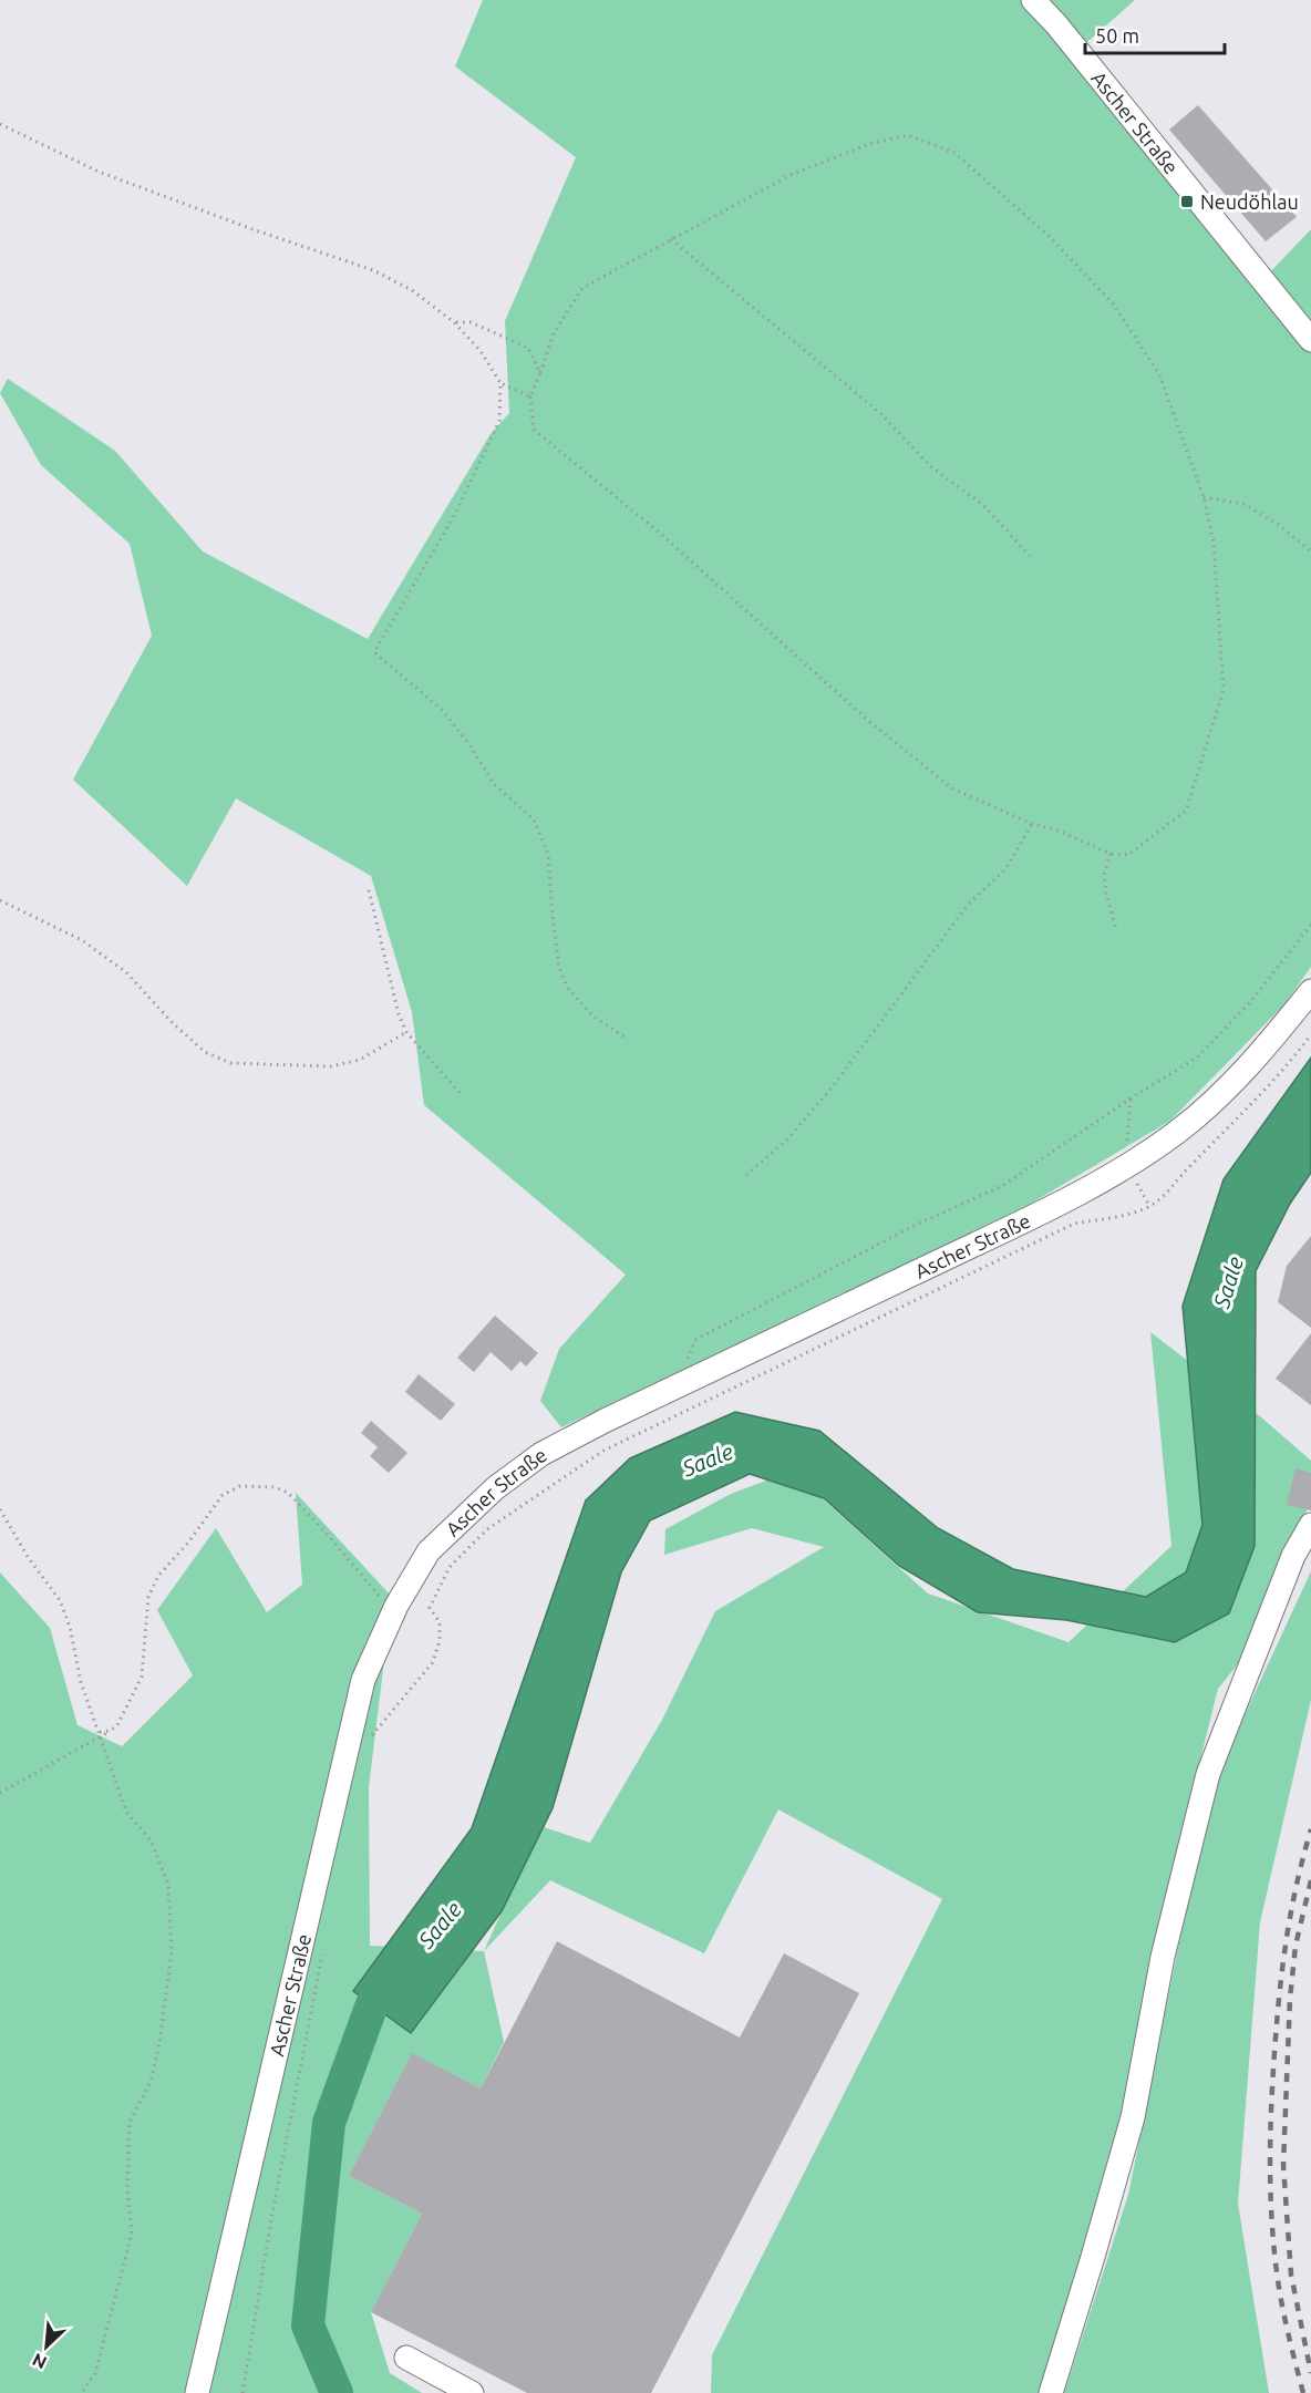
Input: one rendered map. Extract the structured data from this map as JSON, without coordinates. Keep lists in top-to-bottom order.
{
  "streets": {
    "street": ["Ascher Straße"]
  },
  "water": ["Saale"],
  "places": {
    "transit": ["Neudöhlau"]
  },
  "scale_bar": "50 m",
  "north": "bottom left"
}
